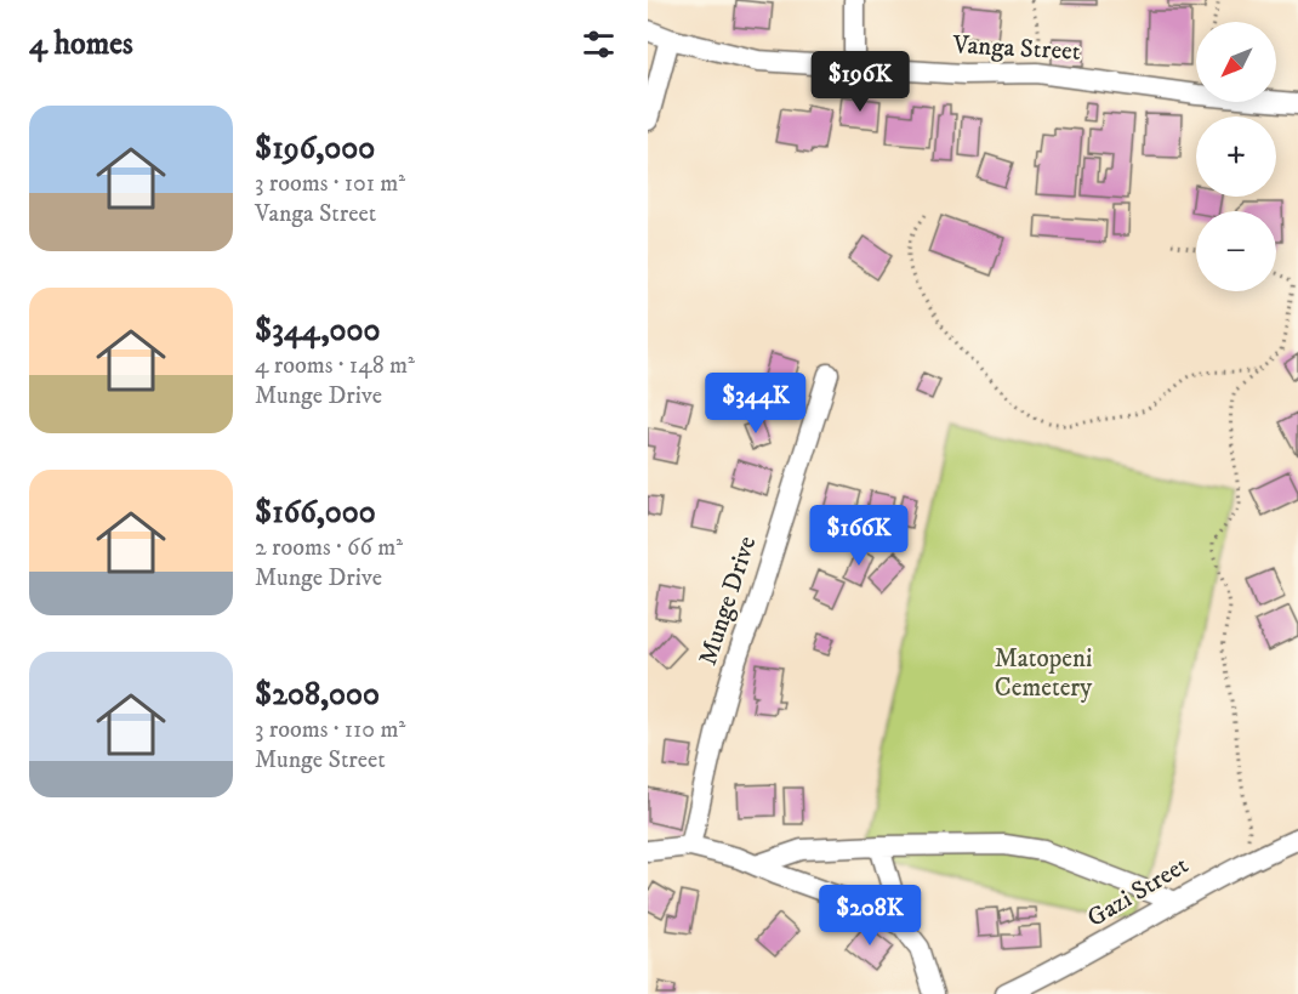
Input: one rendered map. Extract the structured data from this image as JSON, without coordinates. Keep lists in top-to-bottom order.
{
  "streets": {
    "street": ["Vanga Street", "Munge Drive", "Gazi Street"]
  },
  "parks": ["Matopeni Cemetery"],
  "north": "bottom left",
  "page": {
    "heading": "4 homes",
    "map_buttons": ["+", "−"],
    "price": [
      "$196K",
      "$344K",
      "$166K",
      "$208K"
    ],
    "list": [
      {
        "name": "$196,000",
        "note": "3 rooms · 101 m² · Vanga Street"
      },
      {
        "name": "$344,000",
        "note": "4 rooms · 148 m² · Munge Drive"
      },
      {
        "name": "$166,000",
        "note": "2 rooms · 66 m² · Munge Drive"
      },
      {
        "name": "$208,000",
        "note": "3 rooms · 110 m² · Munge Street"
      }
    ]
  }
}
